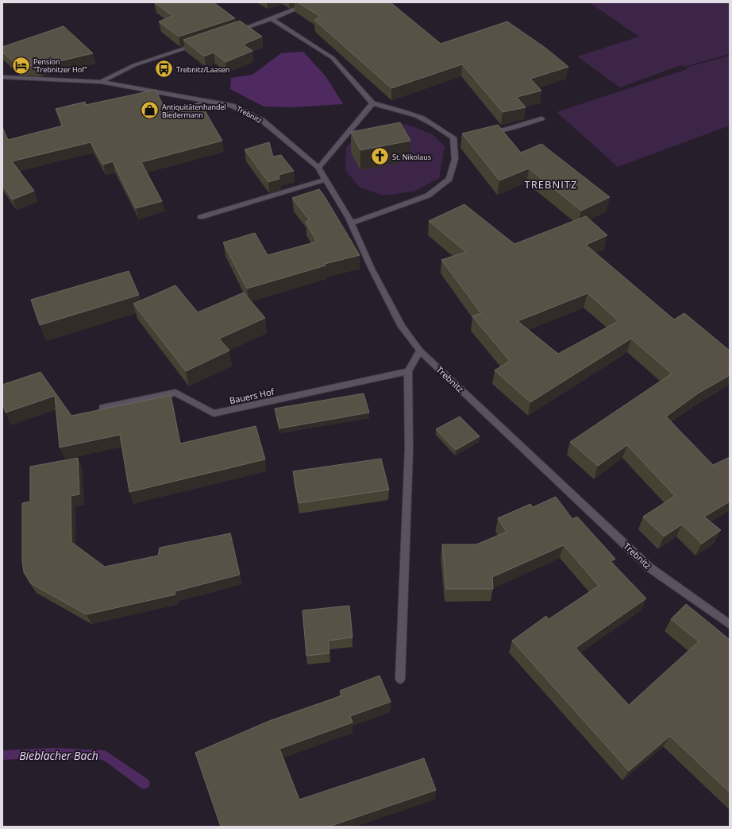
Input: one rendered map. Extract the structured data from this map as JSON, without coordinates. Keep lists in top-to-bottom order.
{
  "streets": {
    "street": ["Trebnitz", "Bauers Hof"]
  },
  "districts": ["TREBNITZ"],
  "water": ["Bieblacher Bach"],
  "places": {
    "hotel": ["Pension \"Trebnitzer Hof\""],
    "bus stop": ["Trebnitz/Laasen"],
    "shop": ["Antiquitätenhandel Biedermann"],
    "church": ["St. Nikolaus"]
  }
}
